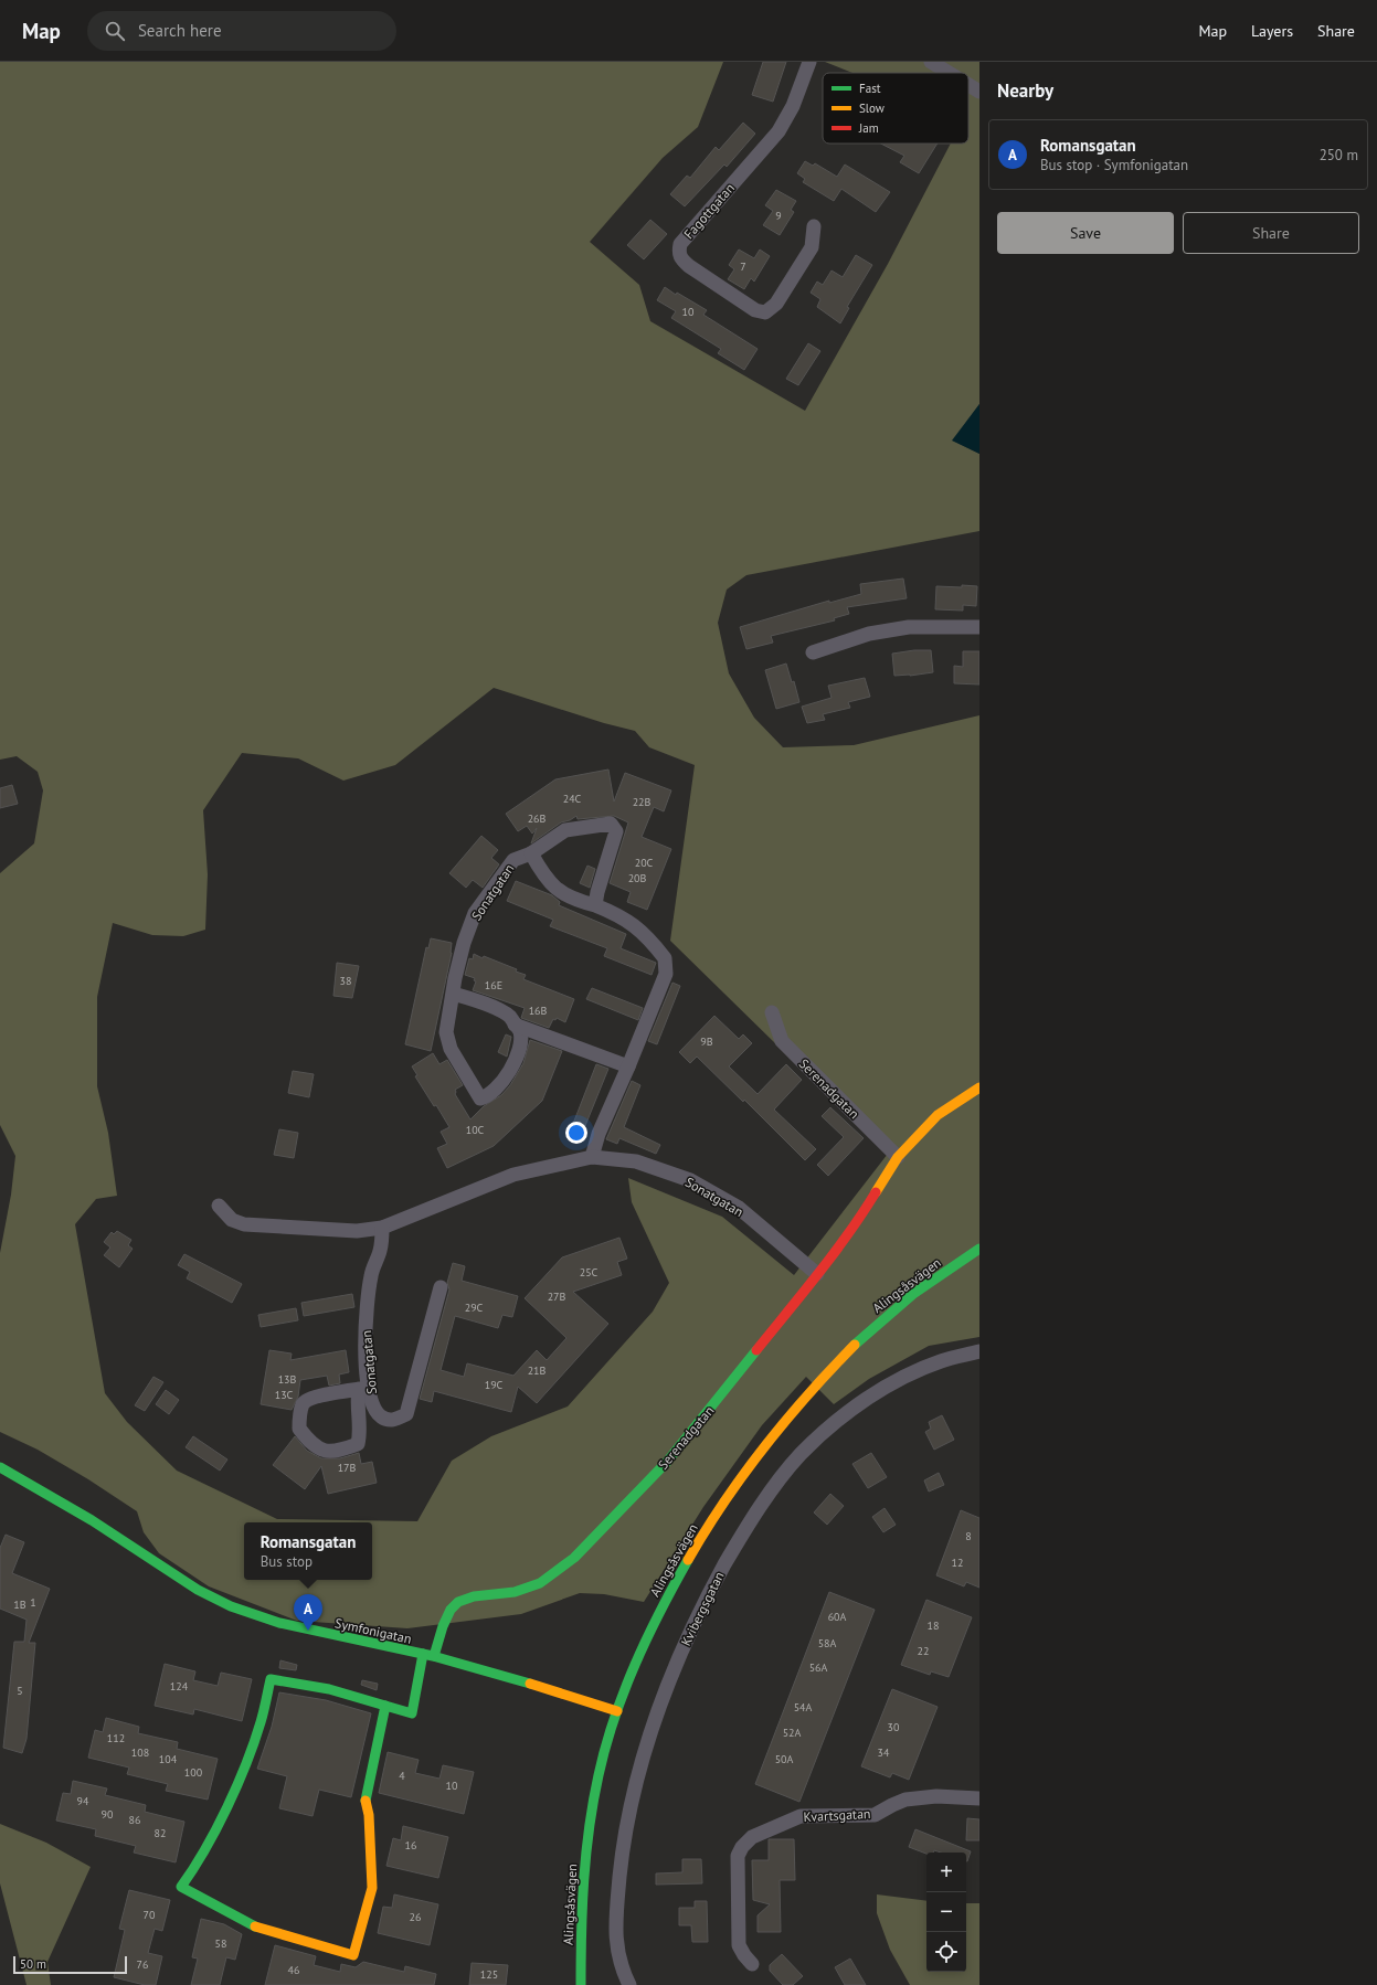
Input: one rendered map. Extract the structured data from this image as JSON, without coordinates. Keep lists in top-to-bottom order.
{
  "streets": {
    "street": [
      "Fagottgatan",
      "Sonatgatan",
      "Serenadgatan",
      "Alingsåsvägen",
      "Kvibergsgatan",
      "Symfonigatan",
      "Kvartsgatan"
    ]
  },
  "crossings": [
    ["Sonatgatan", "Serenadgatan"],
    ["Serenadgatan", "Symfonigatan"],
    ["Alingsåsvägen", "Symfonigatan"]
  ],
  "house_numbers": [
    "9",
    "7",
    "10",
    "24C",
    "22B",
    "26B",
    "20C",
    "20B",
    "38",
    "16E",
    "16B",
    "9B",
    "10C",
    "25C",
    "27B",
    "29C",
    "21B",
    "13B",
    "19C",
    "13C",
    "17B",
    "8",
    "12",
    "1",
    "1B",
    "60A",
    "18",
    "58A",
    "22",
    "56A",
    "124",
    "5",
    "54A",
    "30",
    "52A",
    "112",
    "108",
    "34",
    "104",
    "50A",
    "100",
    "4",
    "10",
    "94",
    "90",
    "86",
    "82",
    "16",
    "70",
    "26",
    "58",
    "76",
    "46",
    "125"
  ],
  "legend": ["Fast", "Slow", "Jam"],
  "scale_bar": "50 m",
  "page": {
    "header": "Map",
    "search": "Search here",
    "nav": ["Map", "Layers", "Share"],
    "heading": "Nearby",
    "list": [
      {
        "mark": "A",
        "name": "Romansgatan",
        "note": "Bus stop · Symfonigatan",
        "value": "250 m"
      }
    ],
    "buttons": ["Save", "Share"],
    "popup": ["Romansgatan", "Bus stop"],
    "pins": "A",
    "map_buttons": ["+", "−"],
    "scale": "50 m"
  }
}
